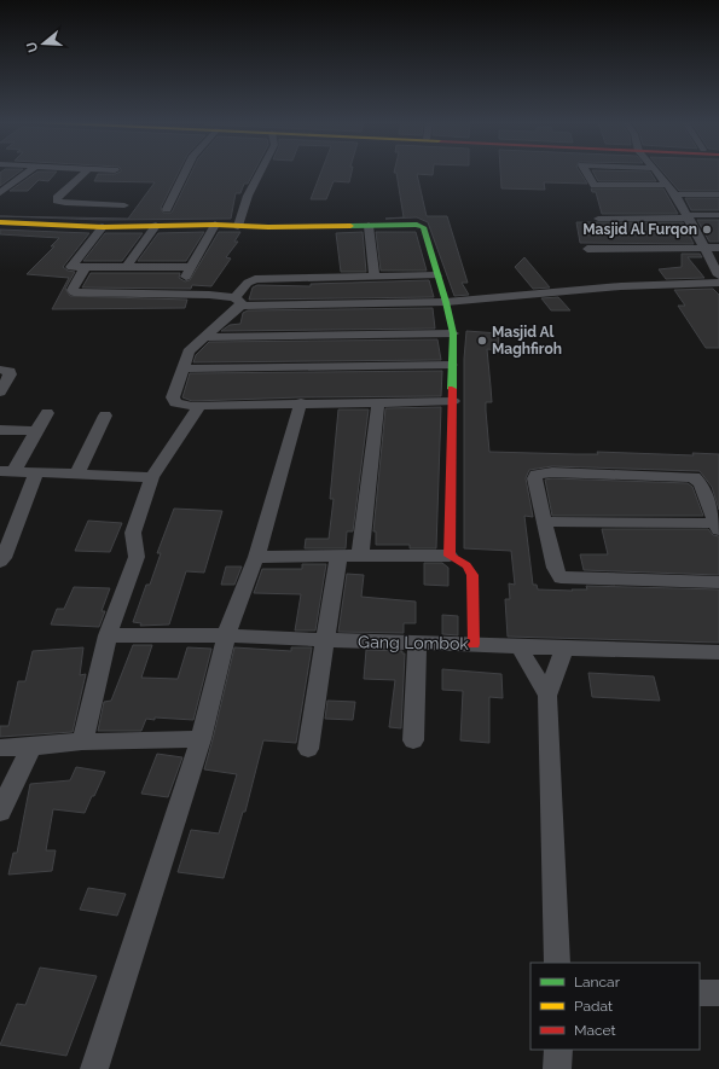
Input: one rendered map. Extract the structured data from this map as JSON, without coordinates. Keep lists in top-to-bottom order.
{
  "streets": {
    "street": ["Gang Lombok"]
  },
  "places": ["Masjid Al Furqon", "Masjid Al Maghfiroh"],
  "legend": ["Lancar", "Padat", "Macet"],
  "north": "left"
}
